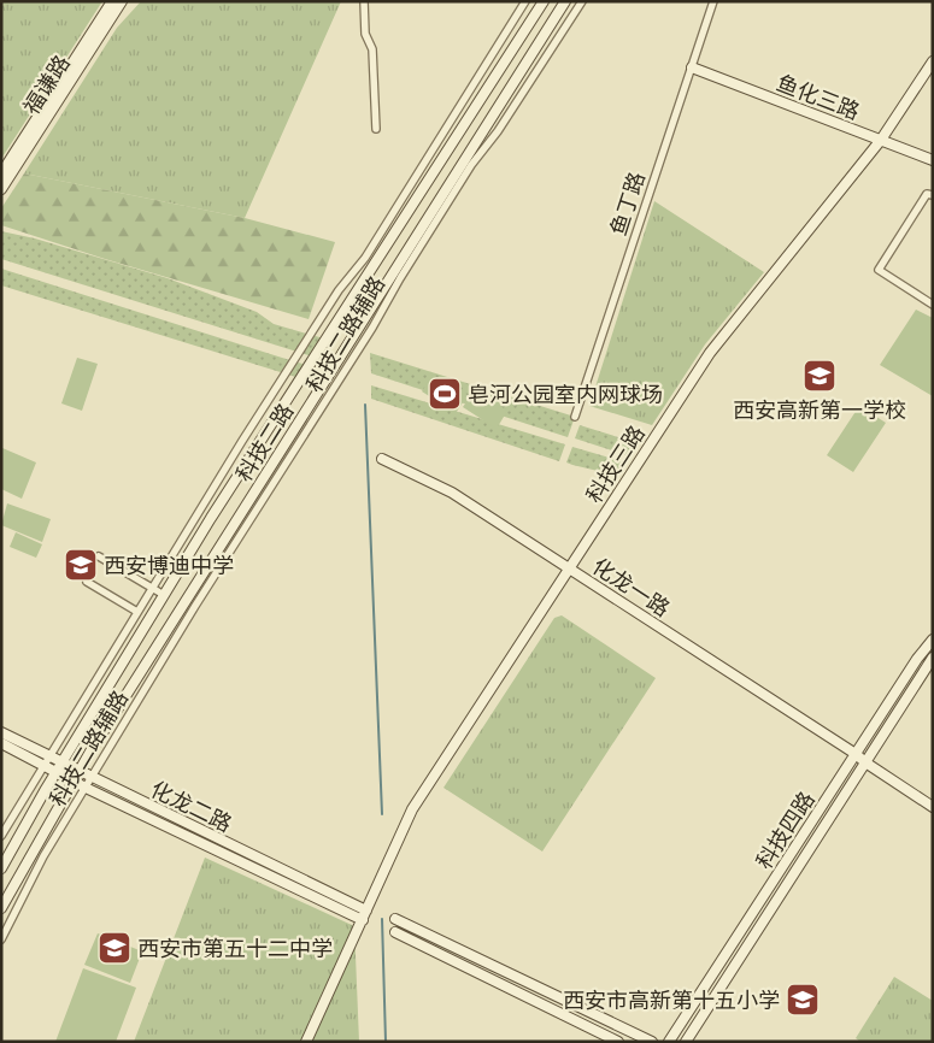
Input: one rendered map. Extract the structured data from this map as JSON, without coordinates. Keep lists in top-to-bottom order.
{
  "streets": {
    "street": [
      "福谦路",
      "鱼化三路",
      "鱼丁路",
      "科技二路辅路",
      "科技二路",
      "科技三路",
      "化龙一路",
      "化龙二路",
      "科技四路"
    ]
  },
  "crossings": [
    ["鱼化三路", "鱼丁路"],
    ["鱼化三路", "科技三路"],
    ["科技二路辅路", "化龙二路"],
    ["科技二路", "化龙二路"],
    ["科技三路", "化龙一路"],
    ["科技三路", "化龙二路"],
    ["化龙一路", "科技四路"]
  ],
  "places": {
    "school or university": [
      "西安高新第一学校",
      "西安博迪中学",
      "西安市第五十二中学",
      "西安市高新第十五小学"
    ],
    "sports": ["皂河公园室内网球场"]
  }
}
